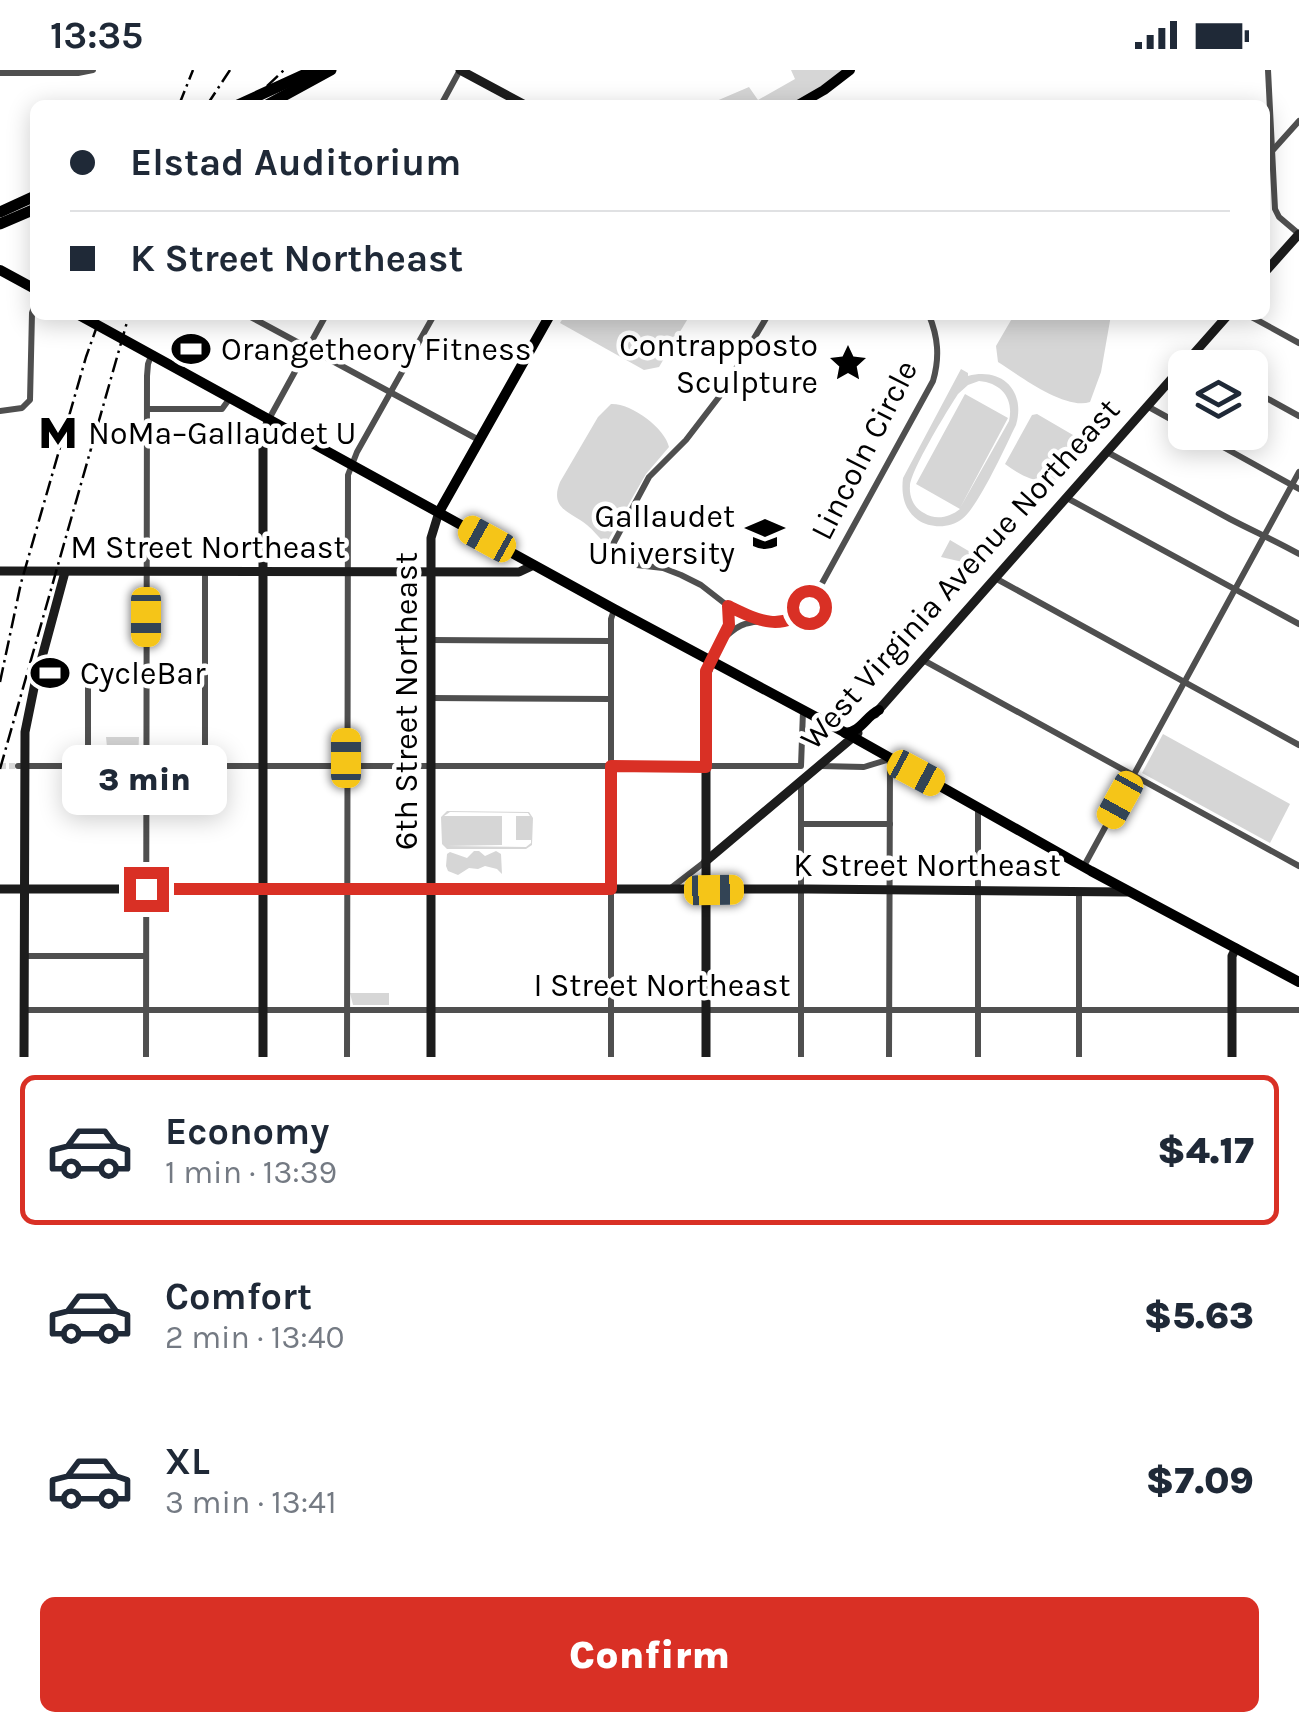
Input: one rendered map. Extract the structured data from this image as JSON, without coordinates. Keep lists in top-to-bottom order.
{
  "streets": {
    "main road": ["6th Street Northeast"],
    "street": [
      "Lincoln Circle",
      "M Street Northeast",
      "West Virginia Avenue Northeast",
      "K Street Northeast",
      "I Street Northeast"
    ]
  },
  "crossings": [
    ["M Street Northeast", "6th Street Northeast"],
    ["West Virginia Avenue Northeast", "K Street Northeast"],
    ["6th Street Northeast", "K Street Northeast"],
    ["6th Street Northeast", "I Street Northeast"]
  ],
  "places": {
    "sports": ["Orangetheory Fitness", "CycleBar"],
    "place": ["Contrapposto Sculpture"],
    "metro station": ["NoMa–Gallaudet U"],
    "school or university": ["Gallaudet University"]
  },
  "page": {
    "status": "13:35",
    "banner": ["Elstad Auditorium", "K Street Northeast"],
    "bubble": "3 min",
    "list": [
      {
        "name": "Economy",
        "note": "1 min · 13:39",
        "value": "$4.17"
      },
      {
        "name": "Comfort",
        "note": "2 min · 13:40",
        "value": "$5.63"
      },
      {
        "name": "XL",
        "note": "3 min · 13:41",
        "value": "$7.09"
      }
    ],
    "buttons": "Confirm"
  }
}
